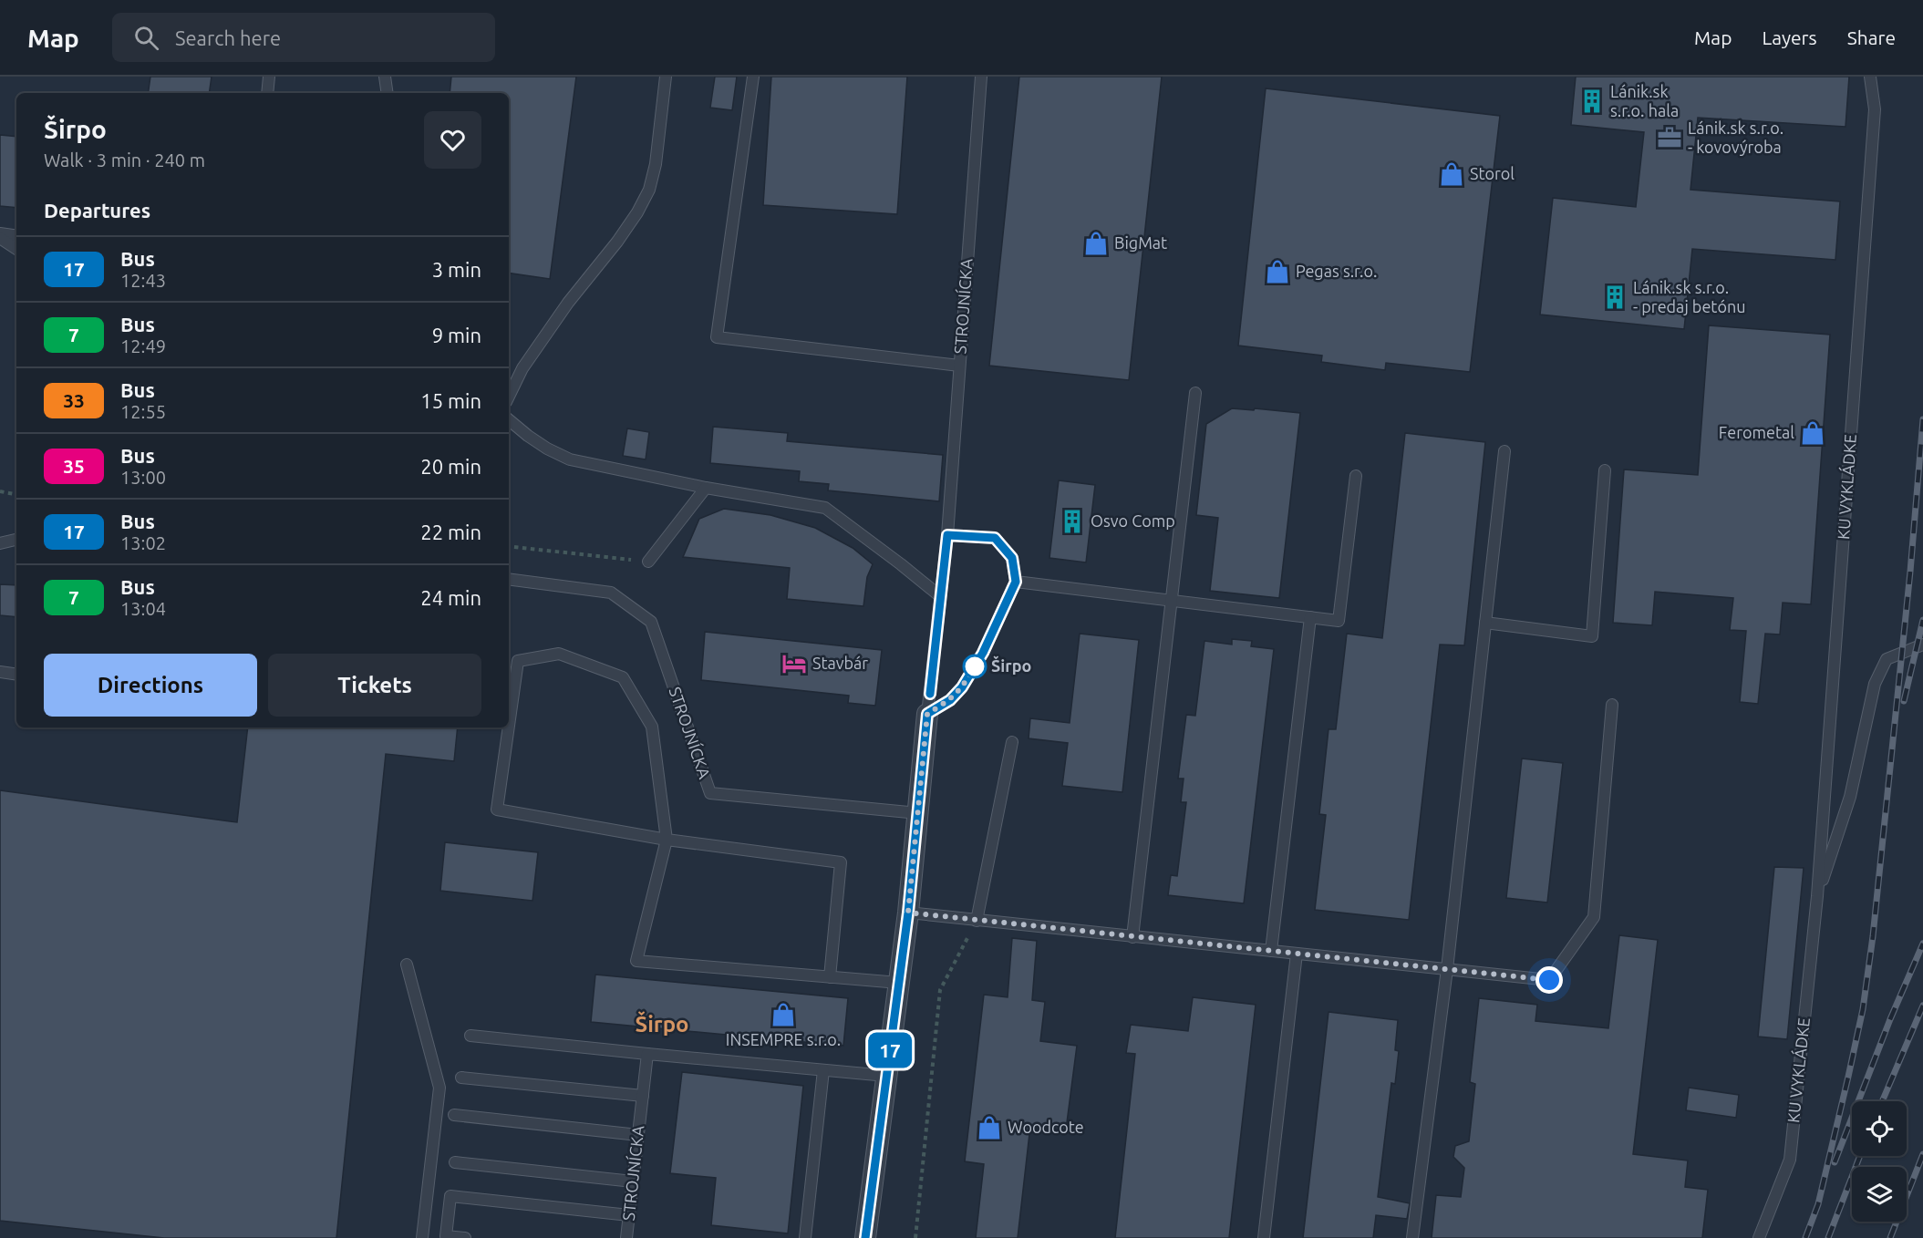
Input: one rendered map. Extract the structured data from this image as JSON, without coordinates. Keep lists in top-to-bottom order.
{
  "streets": {
    "street": ["STROJNÍCKA"],
    "lane": ["KU VYKLÁDKE"]
  },
  "districts": ["Širpo"],
  "places": {
    "building": ["Lánik.sk s.r.o. hala", "Lánik.sk s.r.o. - predaj betónu", "Osvo Comp"],
    "office": ["Lánik.sk s.r.o. - kovovýroba"],
    "shop": [
      "Storol",
      "BigMat",
      "Pegas s.r.o.",
      "Ferometal",
      "INSEMPRE s.r.o.",
      "Woodcote"
    ],
    "hotel": ["Stavbár"],
    "other": ["Širpo"]
  },
  "lines": ["bus line 17"],
  "page": {
    "header": "Map",
    "search": "Search here",
    "nav": ["Map", "Layers", "Share"],
    "on_map": "17",
    "heading": [
      ["Širpo", "Walk · 3 min · 240 m"],
      "Departures"
    ],
    "list": [
      {
        "mark": "17",
        "name": "Bus",
        "note": "12:43",
        "value": "3 min"
      },
      {
        "mark": "7",
        "name": "Bus",
        "note": "12:49",
        "value": "9 min"
      },
      {
        "mark": "33",
        "name": "Bus",
        "note": "12:55",
        "value": "15 min"
      },
      {
        "mark": "35",
        "name": "Bus",
        "note": "13:00",
        "value": "20 min"
      },
      {
        "mark": "17",
        "name": "Bus",
        "note": "13:02",
        "value": "22 min"
      },
      {
        "mark": "7",
        "name": "Bus",
        "note": "13:04",
        "value": "24 min"
      }
    ],
    "buttons": ["Directions", "Tickets"]
  }
}
